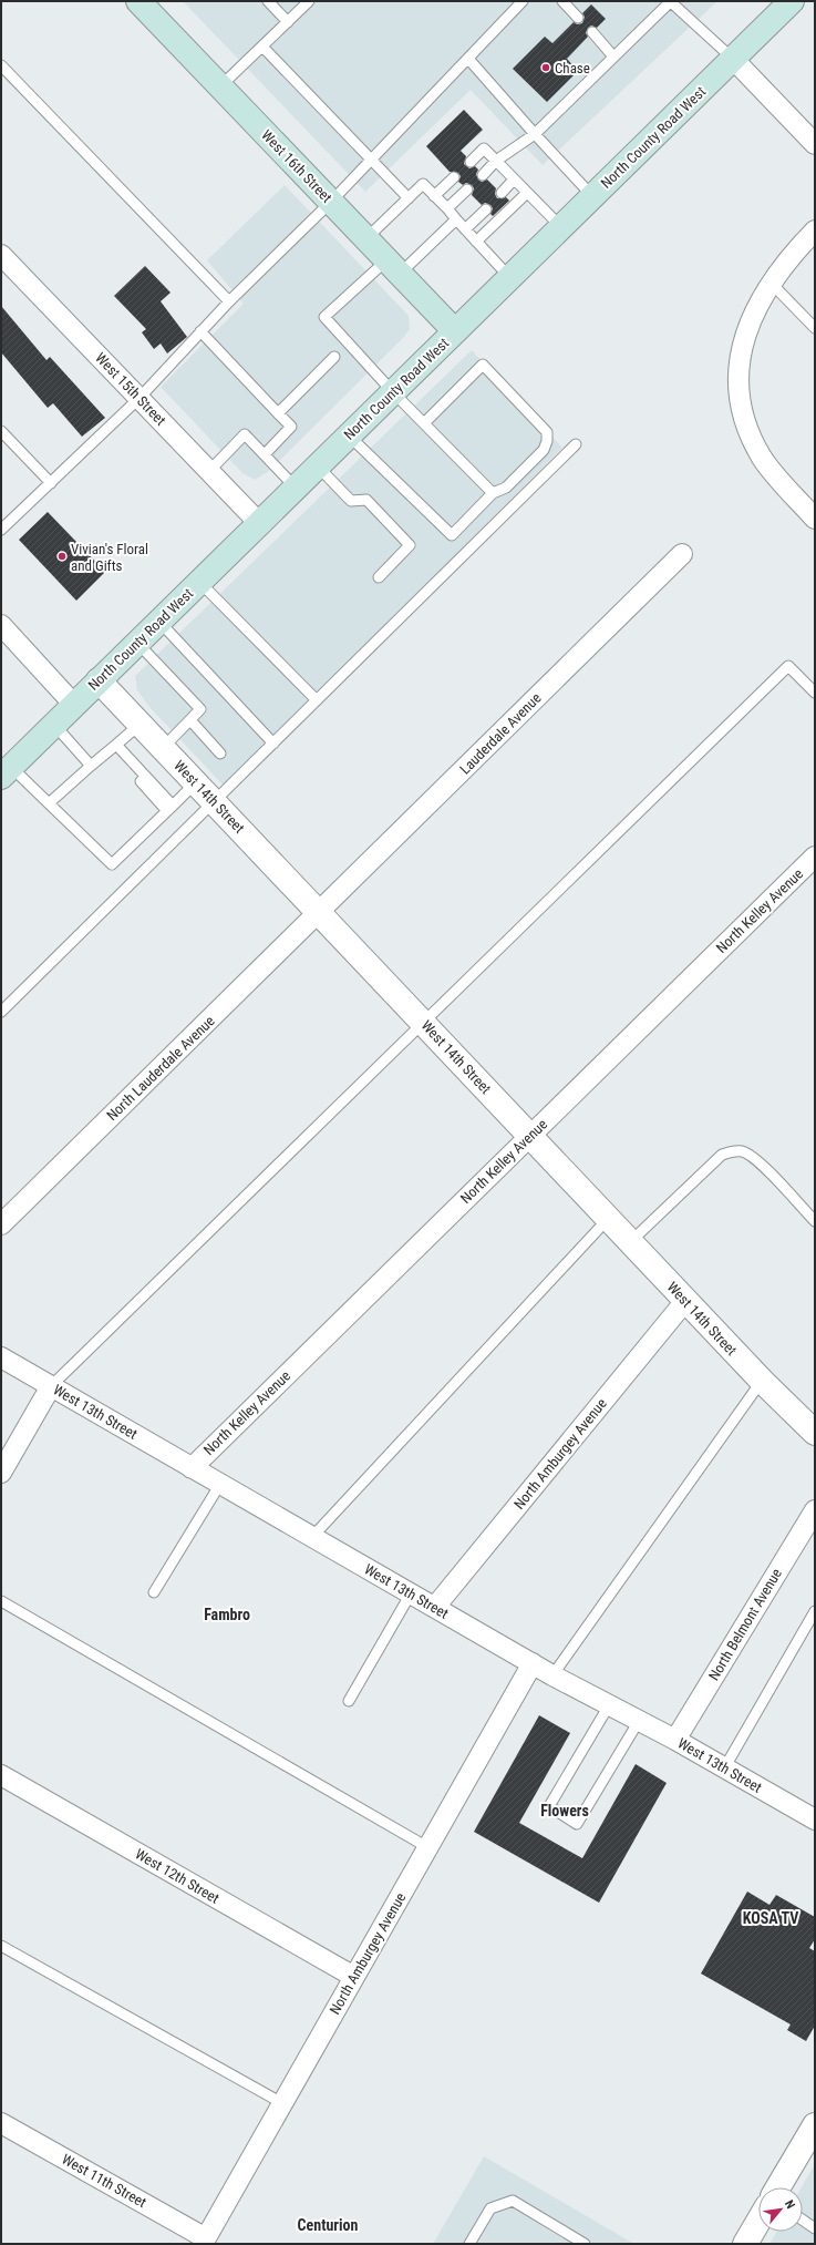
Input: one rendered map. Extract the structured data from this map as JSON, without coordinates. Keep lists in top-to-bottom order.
{
  "streets": {
    "main road": ["North County Road West", "West 16th Street"],
    "street": [
      "West 15th Street",
      "Lauderdale Avenue",
      "West 14th Street",
      "North Kelley Avenue",
      "North Lauderdale Avenue",
      "West 13th Street",
      "North Amburgey Avenue",
      "North Belmont Avenue",
      "West 12th Street",
      "West 11th Street"
    ]
  },
  "crossings": [
    ["North County Road West", "West 16th Street"],
    ["North County Road West", "West 15th Street"],
    ["North County Road West", "West 14th Street"],
    ["Lauderdale Avenue", "West 14th Street"],
    ["Lauderdale Avenue", "North Lauderdale Avenue"],
    ["West 14th Street", "North Kelley Avenue"],
    ["West 14th Street", "North Lauderdale Avenue"],
    ["West 14th Street", "North Amburgey Avenue"],
    ["North Kelley Avenue", "West 13th Street"],
    ["West 13th Street", "North Amburgey Avenue"],
    ["West 13th Street", "North Belmont Avenue"],
    ["North Amburgey Avenue", "West 12th Street"],
    ["North Amburgey Avenue", "West 11th Street"]
  ],
  "districts": [
    "Fambro",
    "Flowers",
    "KOSA TV",
    "Centurion"
  ],
  "places": ["Chase", "Vivian's Floral and Gifts"],
  "north": "top right"
}
